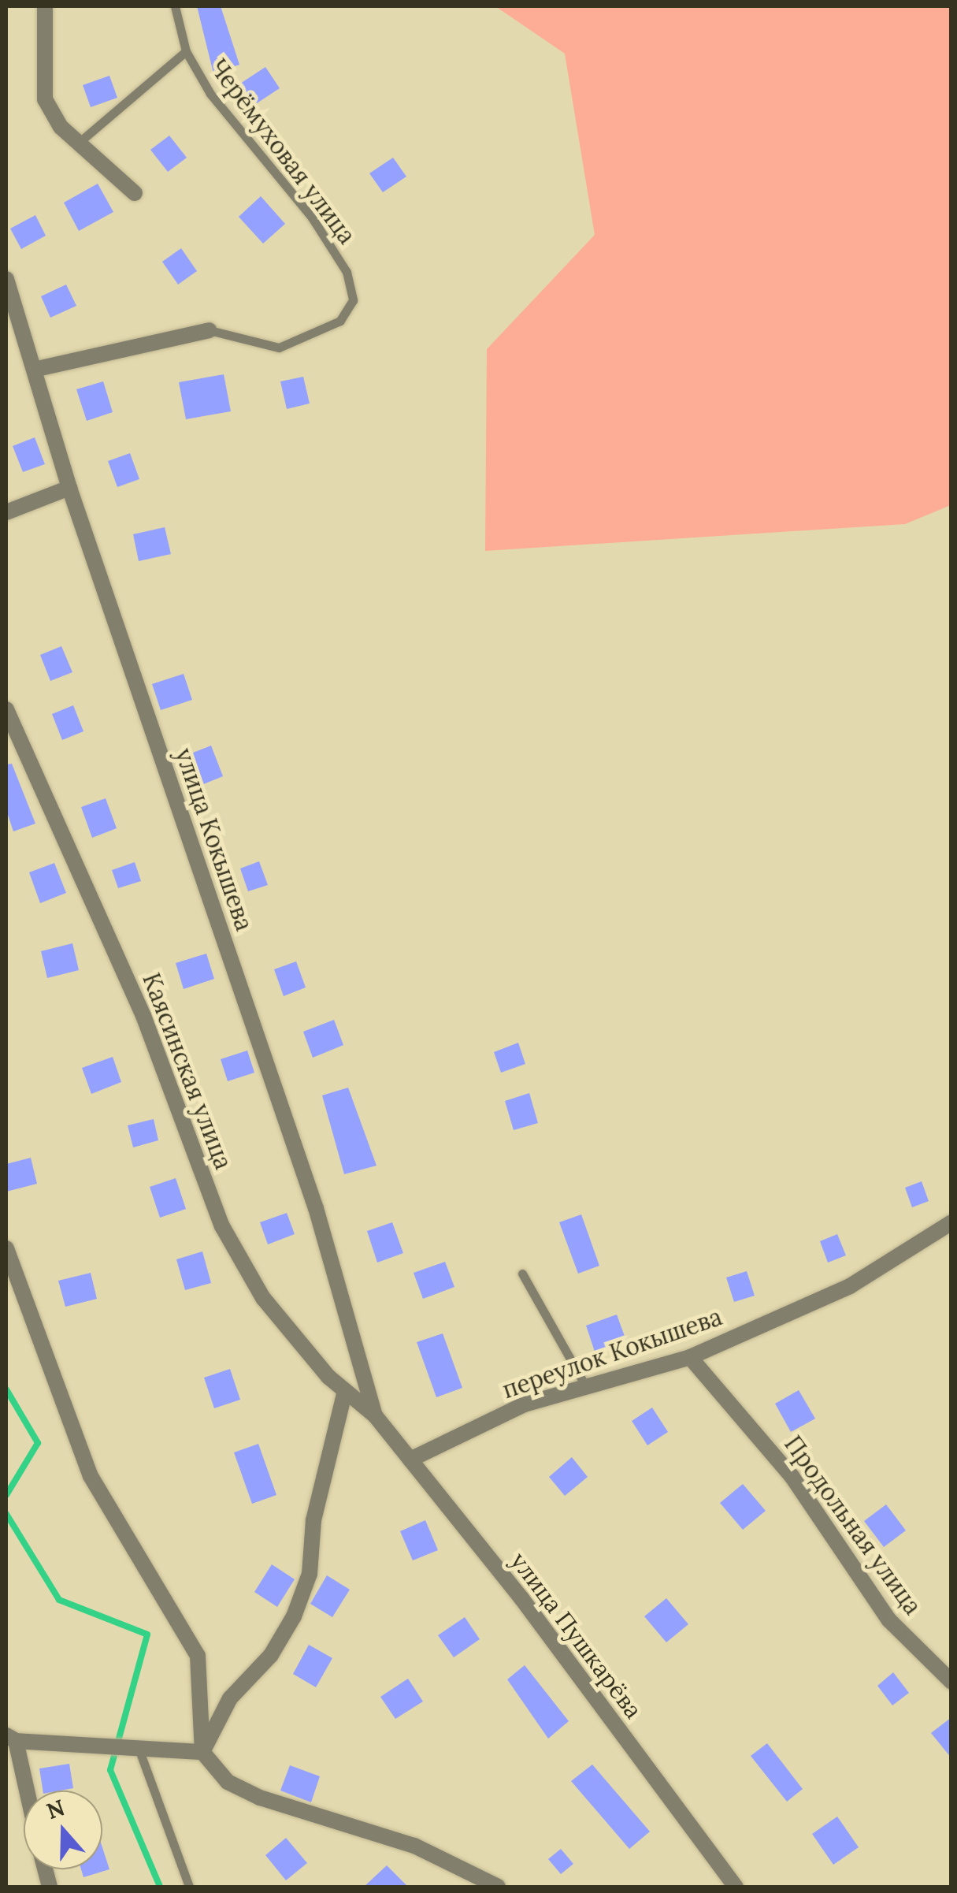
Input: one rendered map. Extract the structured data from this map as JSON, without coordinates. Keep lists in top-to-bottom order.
{
  "streets": {
    "street": [
      "улица Кокышева",
      "Каясинская улица",
      "переулок Кокышева",
      "Продольная улица",
      "улица Пушкарёва"
    ],
    "lane": ["Черёмуховая улица"]
  },
  "crossings": [
    ["улица Кокышева", "Каясинская улица"],
    ["улица Кокышева", "улица Пушкарёва"],
    ["Каясинская улица", "улица Пушкарёва"],
    ["переулок Кокышева", "Продольная улица"],
    ["переулок Кокышева", "улица Пушкарёва"]
  ],
  "north": "top"
}
